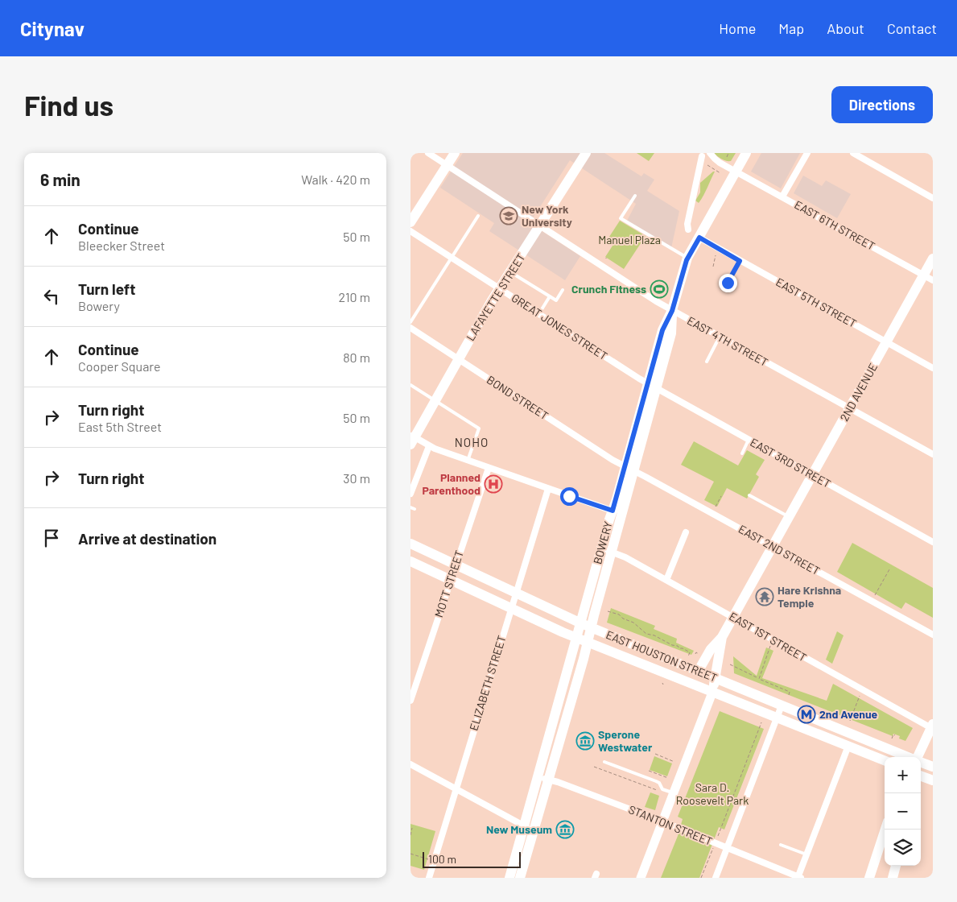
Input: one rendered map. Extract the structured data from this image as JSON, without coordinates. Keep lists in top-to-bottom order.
{
  "streets": {
    "main road": [
      "LAFAYETTE STREET",
      "2ND AVENUE",
      "BOWERY",
      "EAST HOUSTON STREET"
    ],
    "street": [
      "EAST 6TH STREET",
      "EAST 5TH STREET",
      "GREAT JONES STREET",
      "EAST 4TH STREET",
      "BOND STREET",
      "EAST 3RD STREET",
      "EAST 2ND STREET",
      "MOTT STREET",
      "EAST 1ST STREET",
      "ELIZABETH STREET",
      "STANTON STREET"
    ]
  },
  "crossings": [
    ["EAST 6TH STREET", "2ND AVENUE"],
    ["EAST 6TH STREET", "BOWERY"],
    ["LAFAYETTE STREET", "GREAT JONES STREET"],
    ["LAFAYETTE STREET", "EAST 4TH STREET"],
    ["LAFAYETTE STREET", "BOND STREET"],
    ["EAST 5TH STREET", "2ND AVENUE"],
    ["EAST 5TH STREET", "BOWERY"],
    ["GREAT JONES STREET", "EAST 3RD STREET"],
    ["GREAT JONES STREET", "BOWERY"],
    ["EAST 4TH STREET", "2ND AVENUE"],
    ["EAST 4TH STREET", "BOWERY"],
    ["2ND AVENUE", "EAST 3RD STREET"],
    ["2ND AVENUE", "EAST 2ND STREET"],
    ["2ND AVENUE", "EAST 1ST STREET"],
    ["2ND AVENUE", "EAST HOUSTON STREET"],
    ["BOND STREET", "BOWERY"],
    ["BOND STREET", "EAST 2ND STREET"],
    ["EAST 3RD STREET", "BOWERY"],
    ["BOWERY", "EAST 2ND STREET"],
    ["BOWERY", "EAST 1ST STREET"],
    ["BOWERY", "EAST HOUSTON STREET"],
    ["BOWERY", "STANTON STREET"],
    ["MOTT STREET", "EAST HOUSTON STREET"],
    ["EAST HOUSTON STREET", "ELIZABETH STREET"]
  ],
  "districts": ["NOHO"],
  "parks": ["Manuel Plaza", "Sara D. Roosevelt Park"],
  "places": {
    "school or university": ["New York University"],
    "sports": ["Crunch Fitness"],
    "hospital": ["Planned Parenthood"],
    "temple": ["Hare Krishna Temple"],
    "metro station": ["2nd Avenue"],
    "museum": ["Sperone Westwater", "New Museum"]
  },
  "scale_bar": "100 m",
  "page": {
    "header": "Citynav",
    "nav": [
      "Home",
      "Map",
      "About",
      "Contact"
    ],
    "buttons": "Directions",
    "title": "Find us",
    "heading": ["6 min", "Walk · 420 m"],
    "list": [
      ["Continue", "Bleecker Street", "50 m"],
      ["Turn left", "Bowery", "210 m"],
      ["Continue", "Cooper Square", "80 m"],
      ["Turn right", "East 5th Street", "50 m"],
      ["Turn right", "30 m"],
      "Arrive at destination"
    ],
    "map_buttons": ["+", "−"],
    "scale": "100 m"
  }
}
